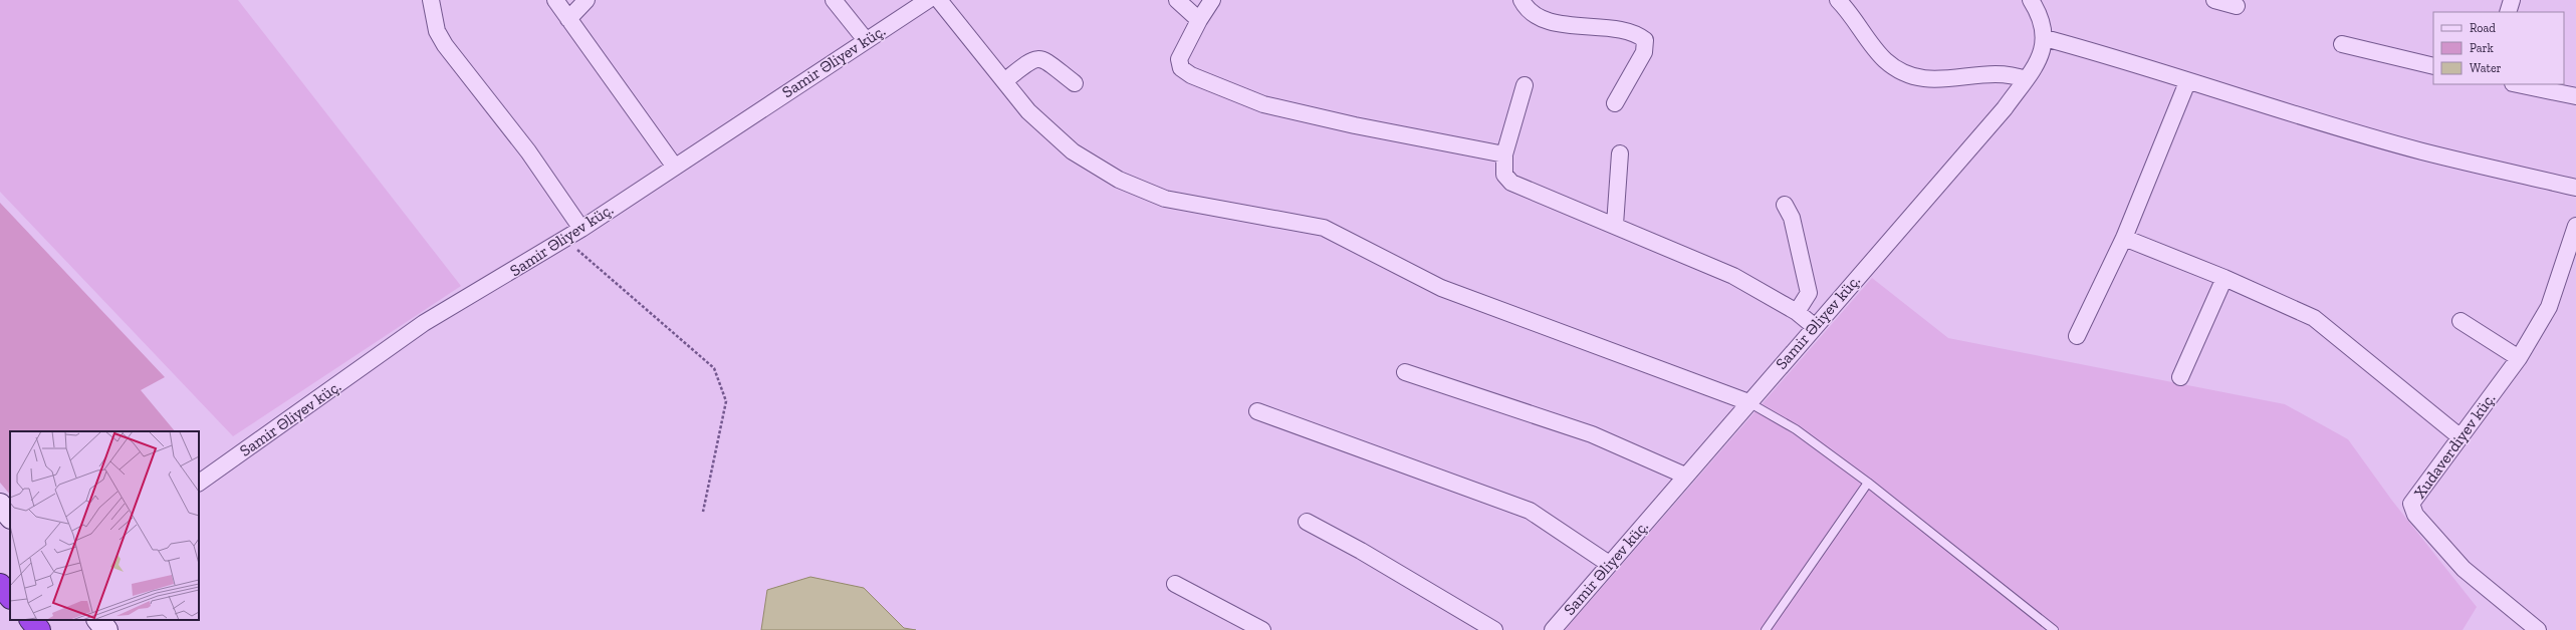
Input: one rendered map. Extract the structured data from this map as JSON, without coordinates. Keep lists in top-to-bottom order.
{
  "streets": {
    "street": ["Samir Əliyev küç.", "Xudaverdiyev küç."]
  },
  "legend": ["Road", "Park", "Water"]
}
